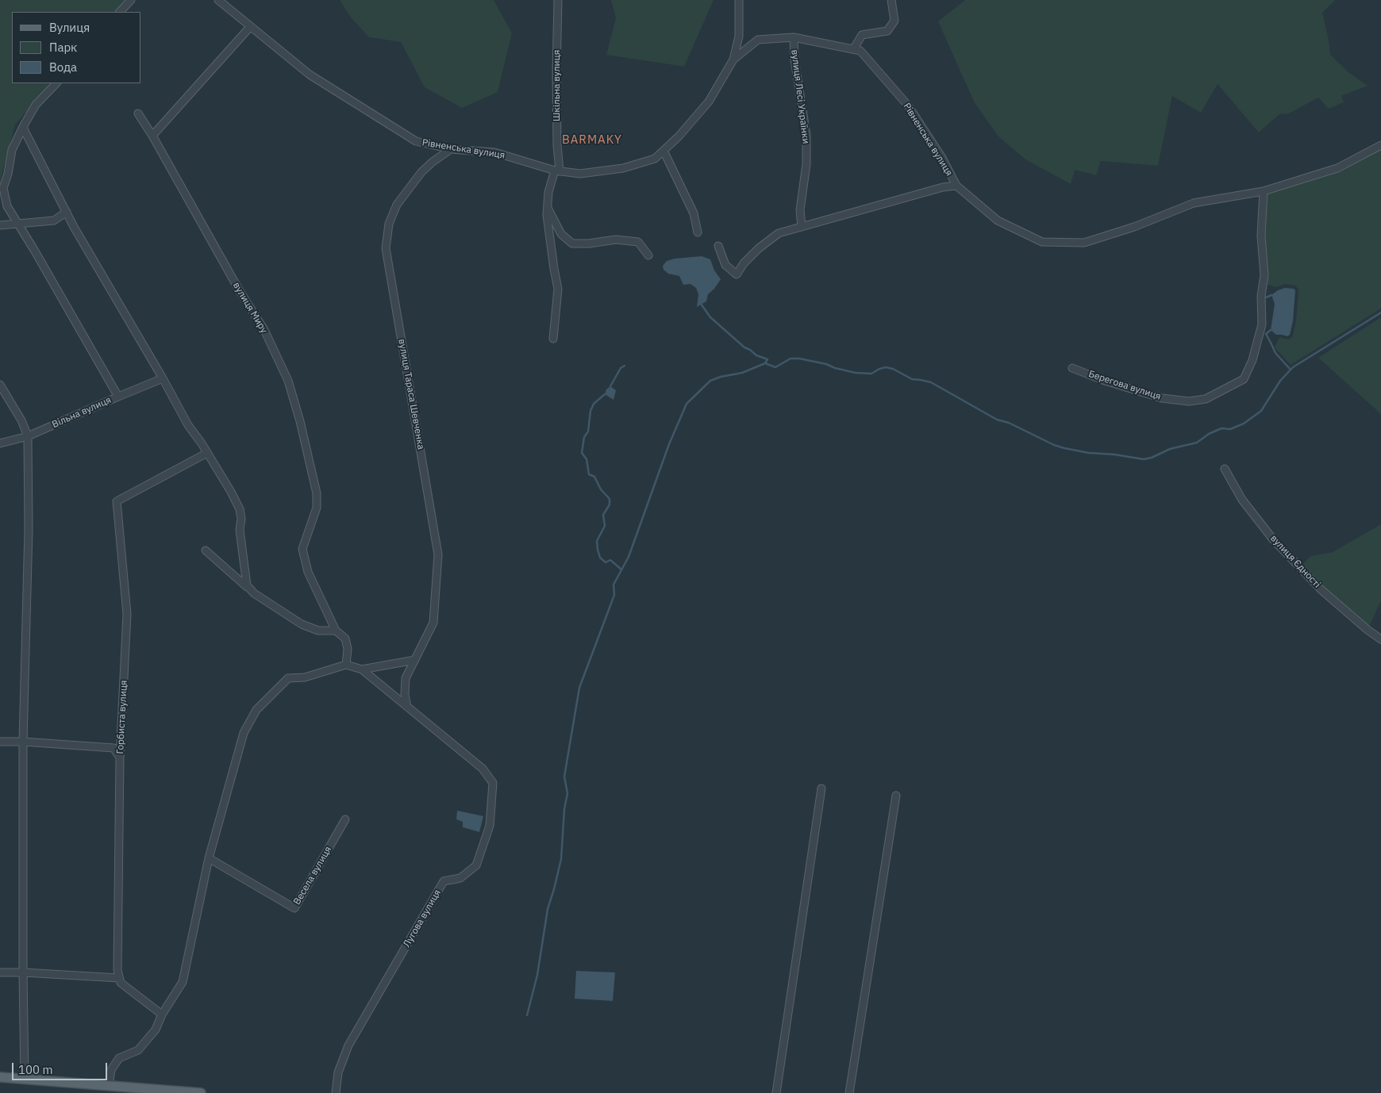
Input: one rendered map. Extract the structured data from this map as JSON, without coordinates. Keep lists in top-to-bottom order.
{
  "streets": {
    "street": [
      "Шкільна вулиця",
      "вулиця Лесі Українки",
      "Рівненська вулиця",
      "вулиця Миру",
      "Берегова вулиця",
      "вулиця Тараса Шевченка",
      "Вільна вулиця",
      "вулиця Єдності",
      "Горбиста вулиця",
      "Весела вулиця",
      "Лугова вулиця"
    ]
  },
  "crossings": [
    ["Шкільна вулиця", "Рівненська вулиця"],
    ["вулиця Лесі Українки", "Рівненська вулиця"],
    ["Рівненська вулиця", "Берегова вулиця"],
    ["Рівненська вулиця", "вулиця Тараса Шевченка"],
    ["вулиця Тараса Шевченка", "Лугова вулиця"]
  ],
  "districts": ["BARMAKY"],
  "legend": ["Вулиця", "Парк", "Вода"],
  "scale_bar": "100 m"
}
